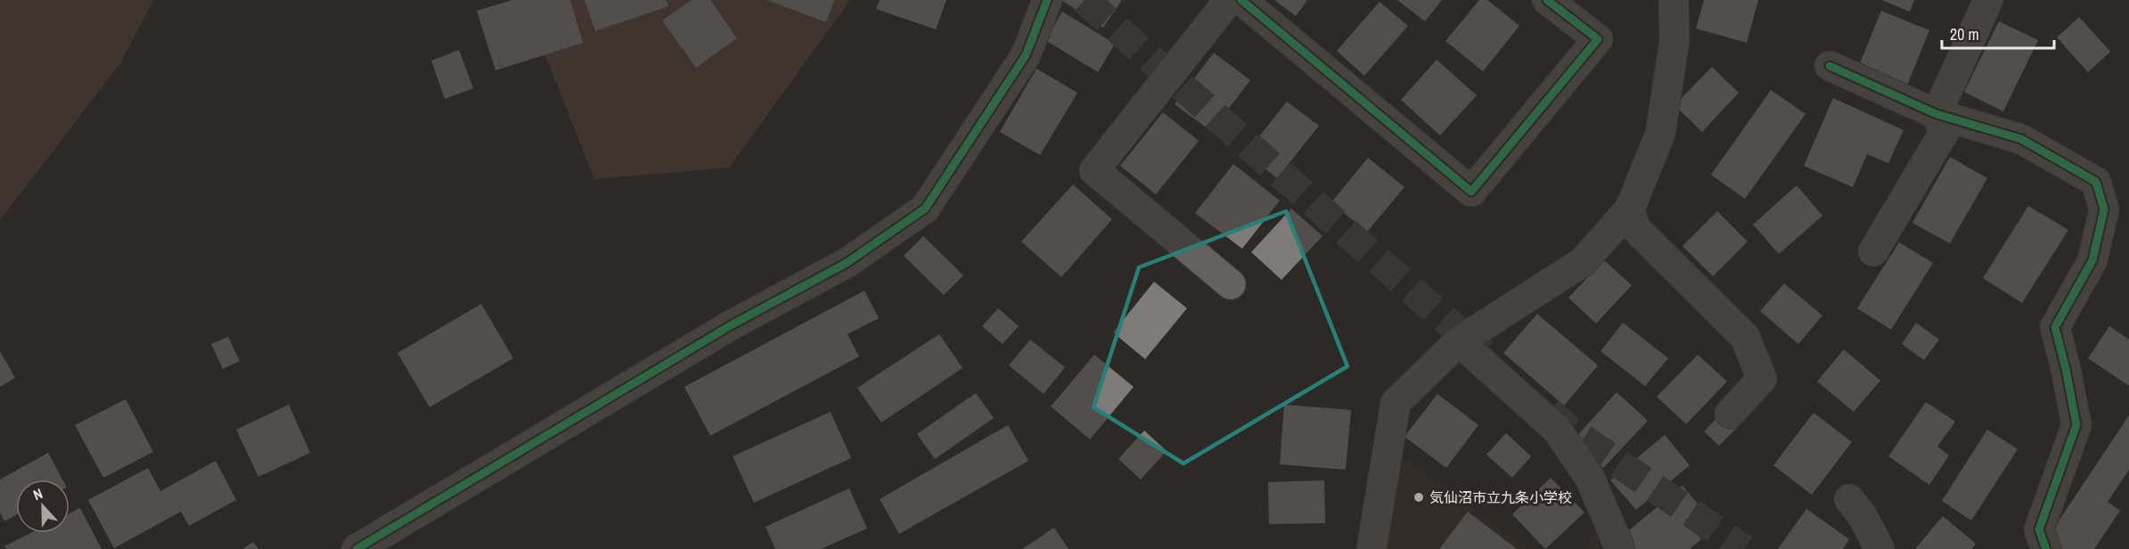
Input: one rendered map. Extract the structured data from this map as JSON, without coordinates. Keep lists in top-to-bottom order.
{
  "places": ["気仙沼市立九条小学校"],
  "scale_bar": "20 m",
  "north": "top"
}
